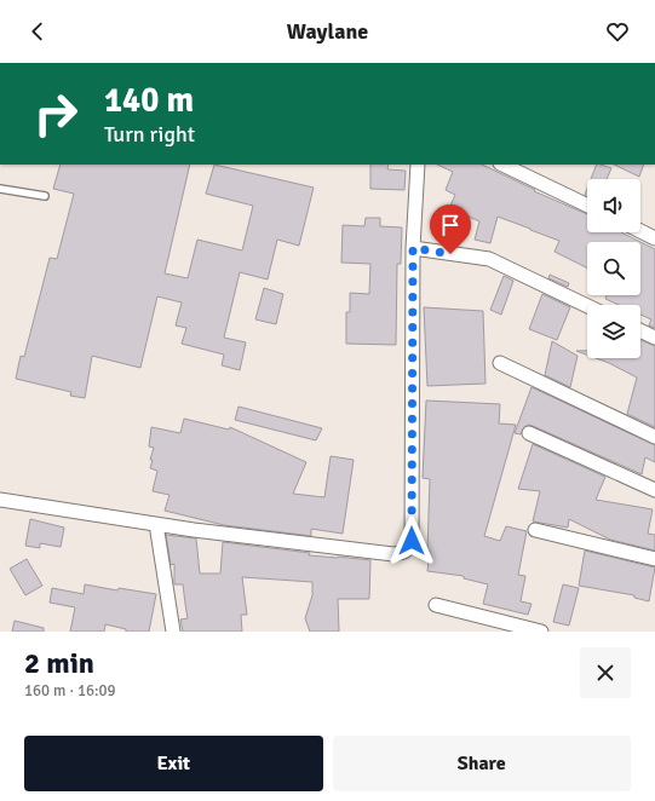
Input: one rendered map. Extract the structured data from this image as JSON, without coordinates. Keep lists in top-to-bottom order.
{
  "page": {
    "header": "Waylane",
    "turn": ["140 m", "Turn right"],
    "heading": ["2 min", "160 m · 16:09"],
    "buttons": ["Exit", "Share"]
  }
}
